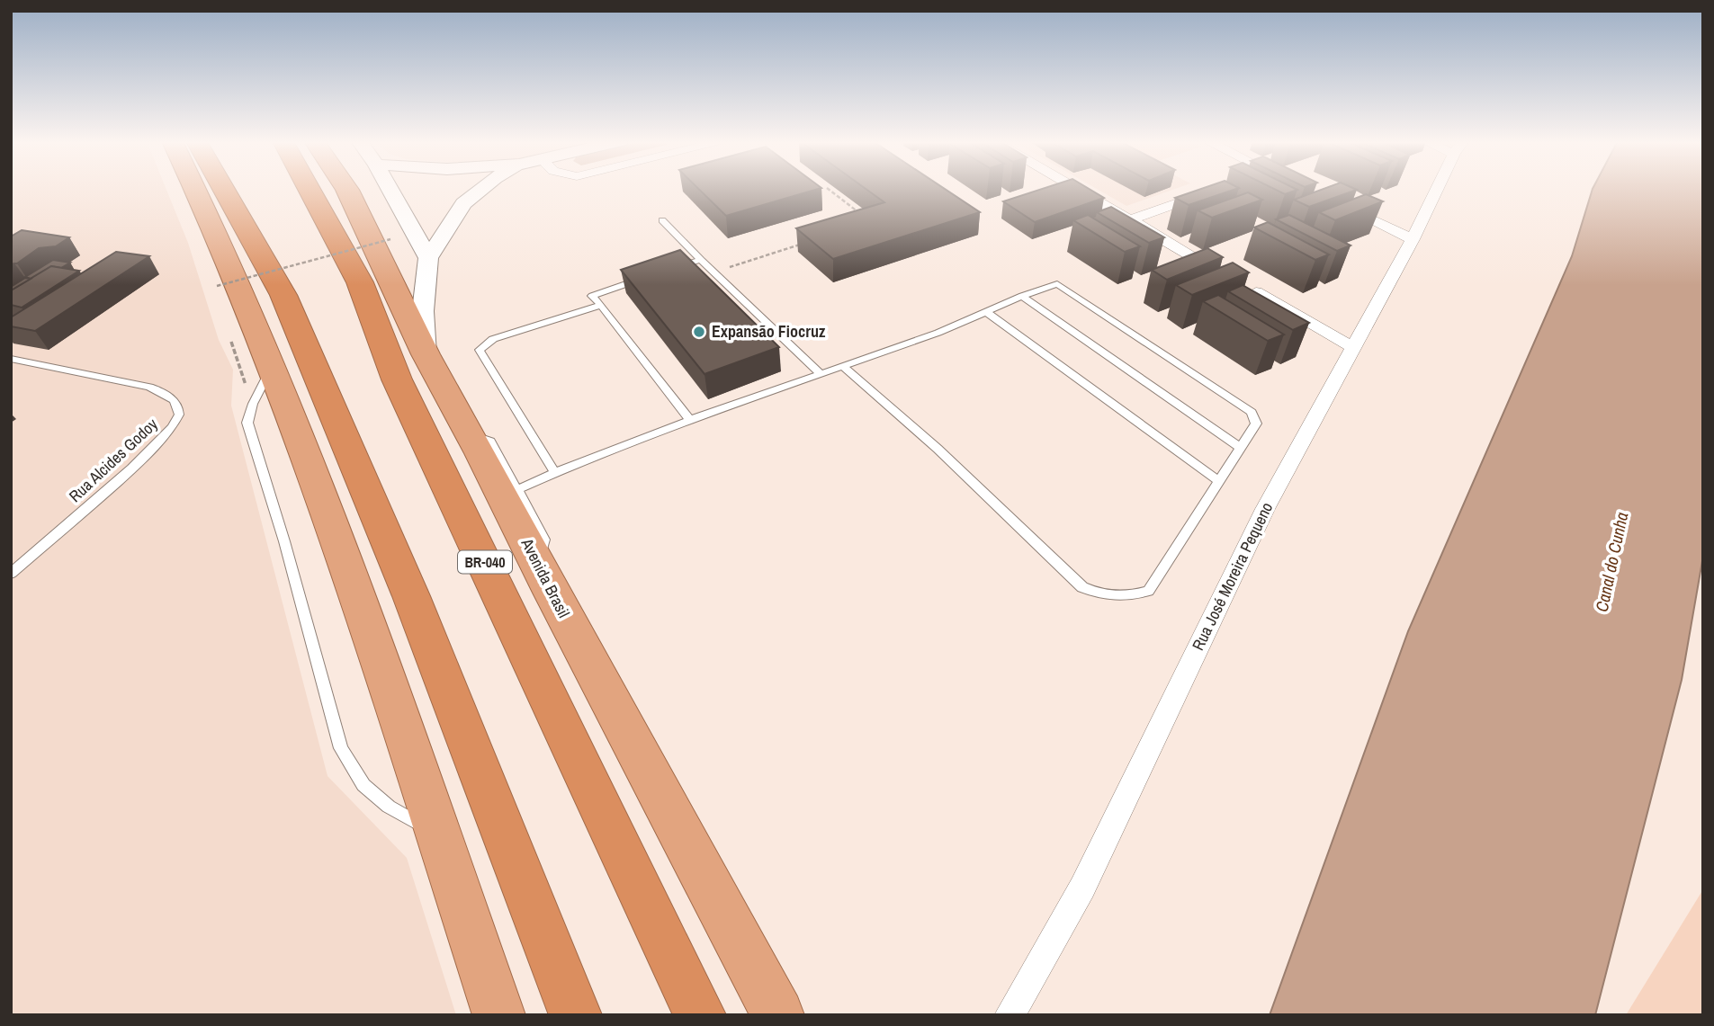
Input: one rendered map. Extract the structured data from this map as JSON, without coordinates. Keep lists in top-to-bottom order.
{
  "streets": {
    "highway": ["BR-040", "Avenida Brasil"],
    "street": ["Rua José Moreira Pequeno"],
    "lane": ["Rua Alcides Godoy"]
  },
  "water": ["Canal do Cunha"],
  "places": ["Expansão Fiocruz"]
}
